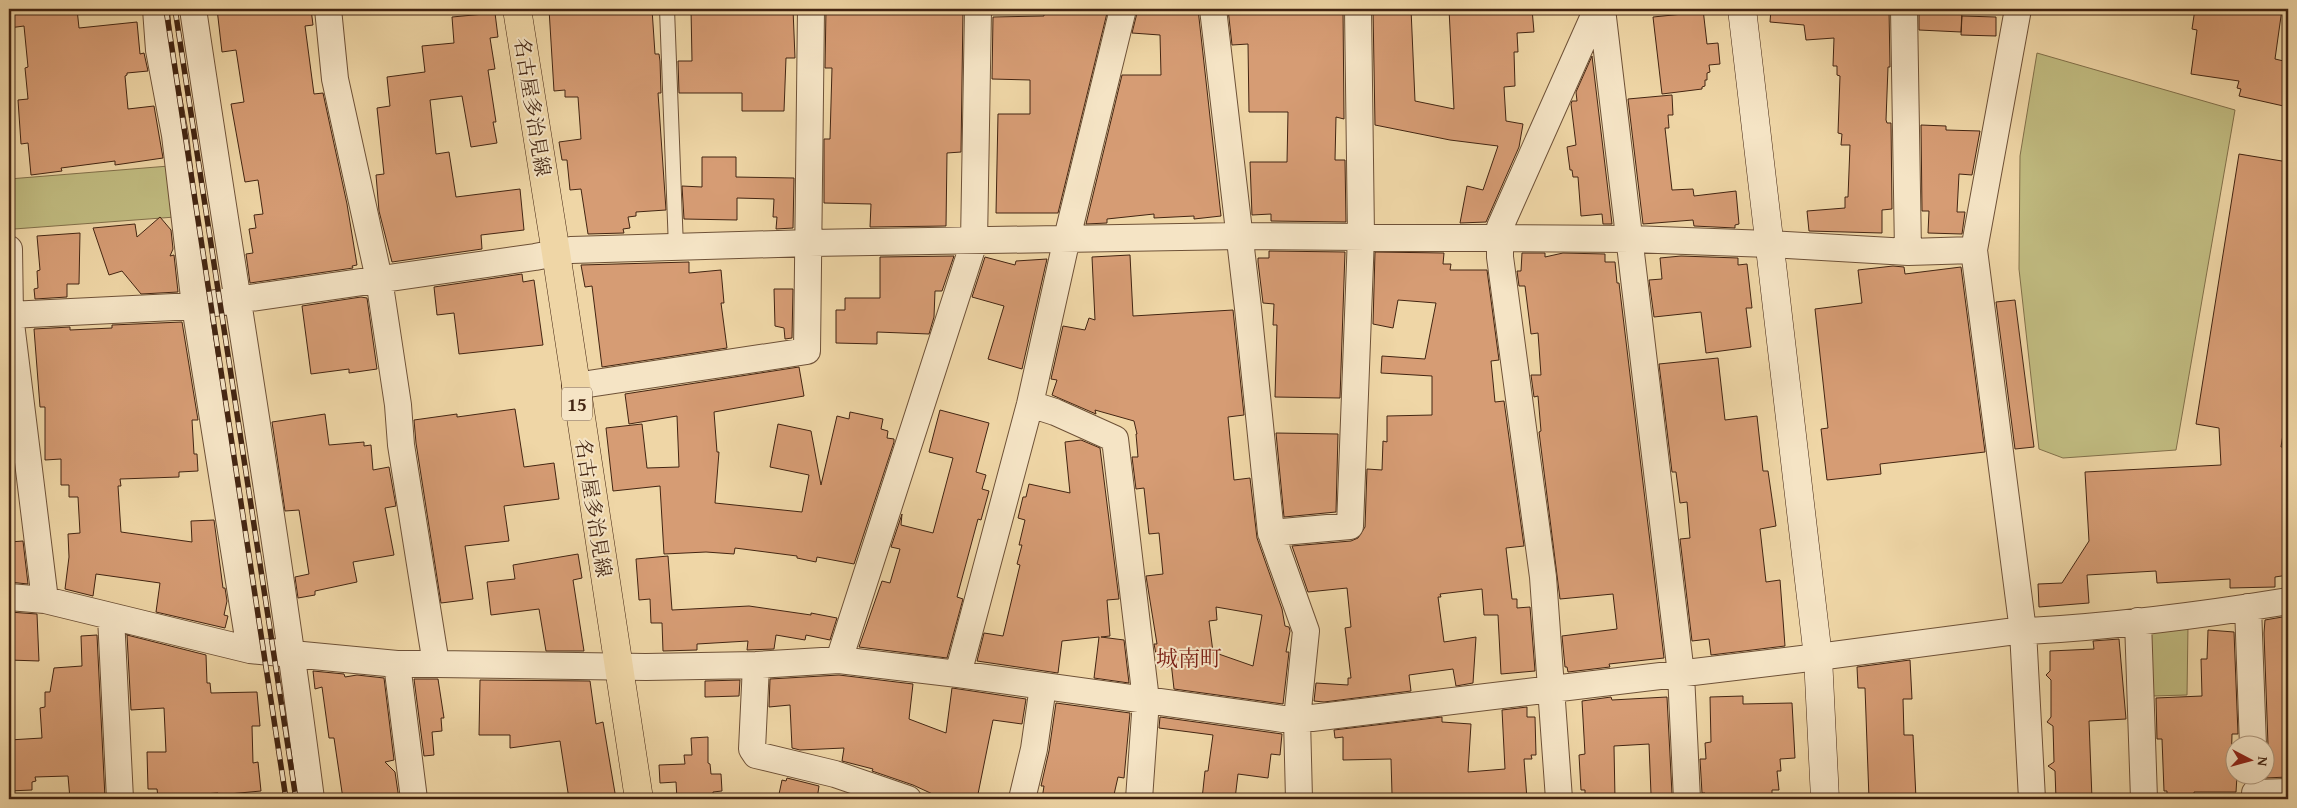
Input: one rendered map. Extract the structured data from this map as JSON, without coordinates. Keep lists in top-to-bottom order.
{
  "streets": {
    "main road": ["名古屋多治見線", "15"]
  },
  "districts": ["城南町"],
  "north": "right"
}
